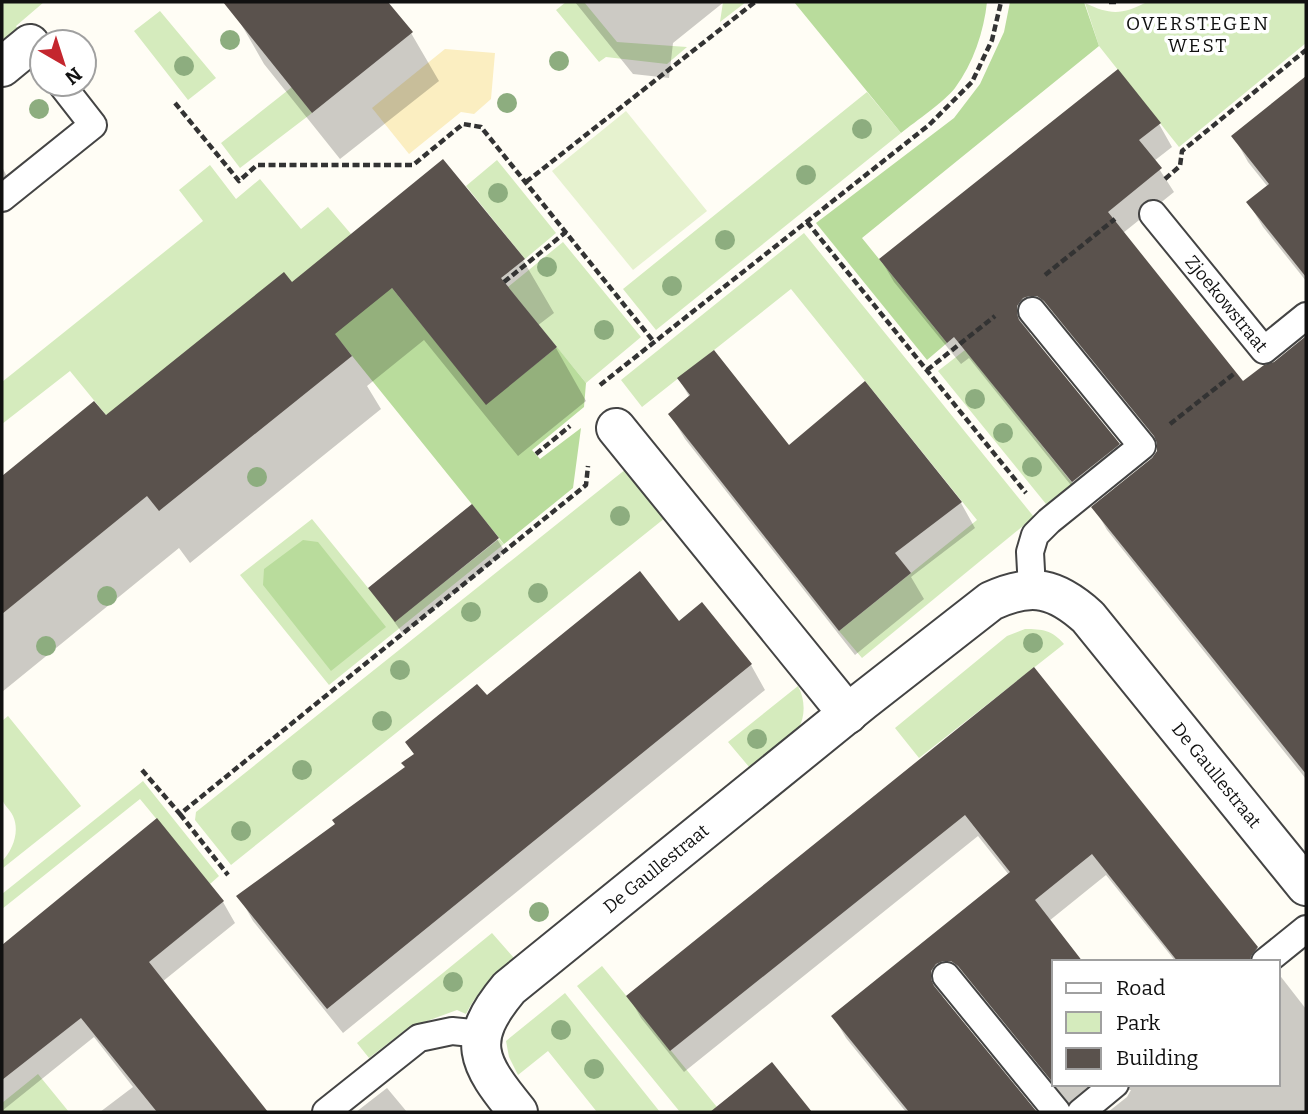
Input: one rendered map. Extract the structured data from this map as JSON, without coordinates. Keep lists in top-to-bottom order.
{
  "streets": {
    "street": ["De Gaullestraat"],
    "lane": ["Zjoekowstraat"]
  },
  "districts": ["OVERSTEGEN WEST"],
  "legend": ["Road", "Park", "Building"],
  "north": "bottom right"
}
